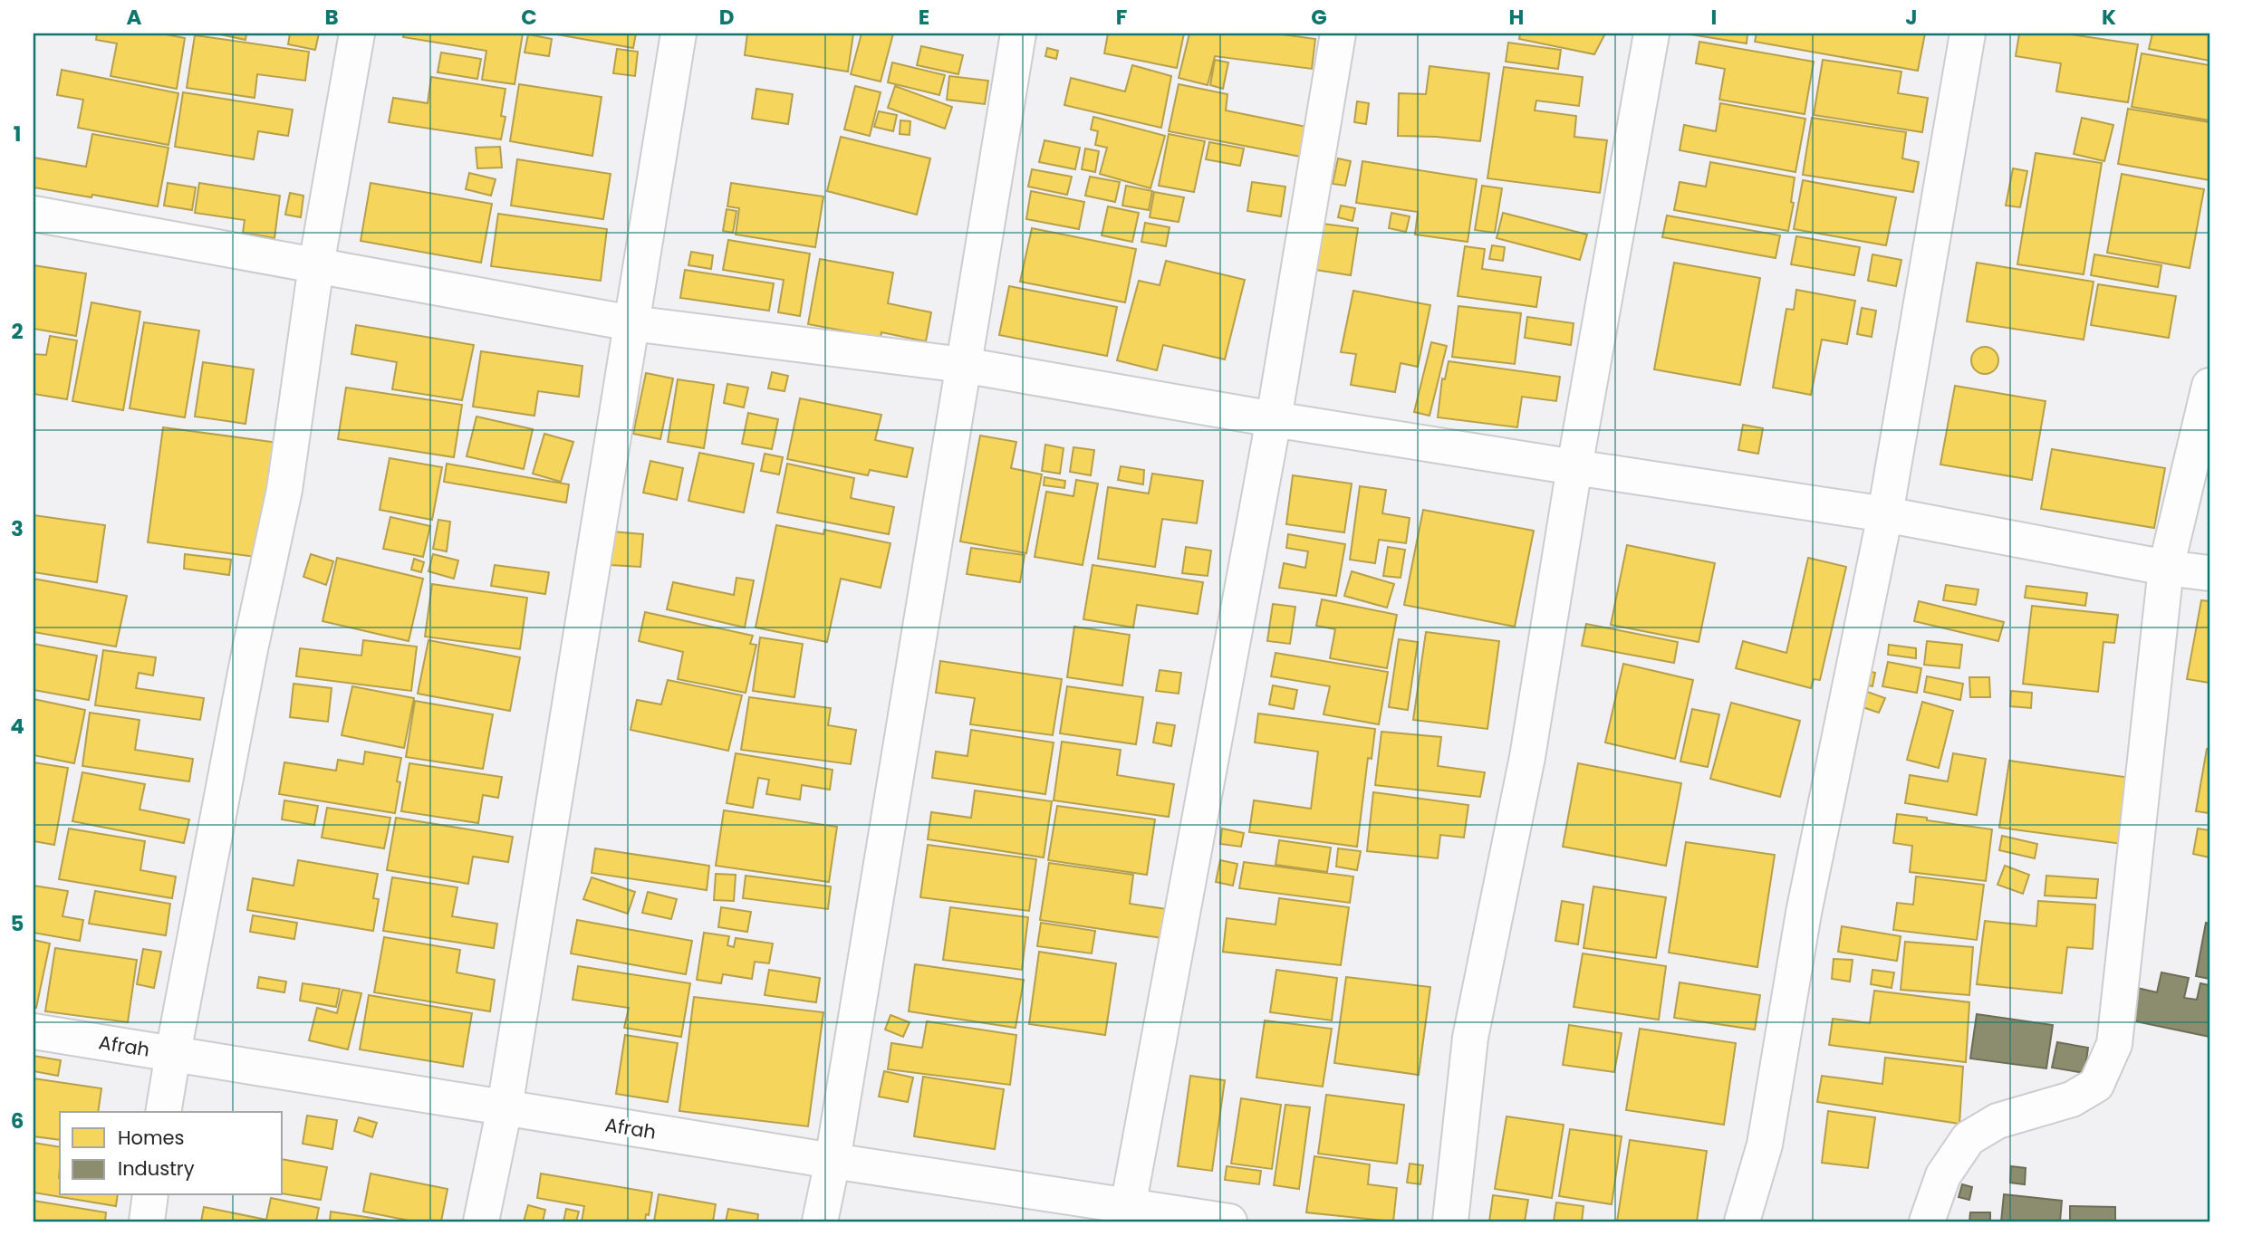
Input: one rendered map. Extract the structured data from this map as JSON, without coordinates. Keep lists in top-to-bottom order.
{
  "streets": {
    "street": ["Afrah"]
  },
  "legend": ["Homes", "Industry"],
  "grid": {
    "columns": [
      "A",
      "B",
      "C",
      "D",
      "E",
      "F",
      "G",
      "H",
      "I",
      "J",
      "K"
    ],
    "rows": [
      "1",
      "2",
      "3",
      "4",
      "5",
      "6"
    ]
  }
}
